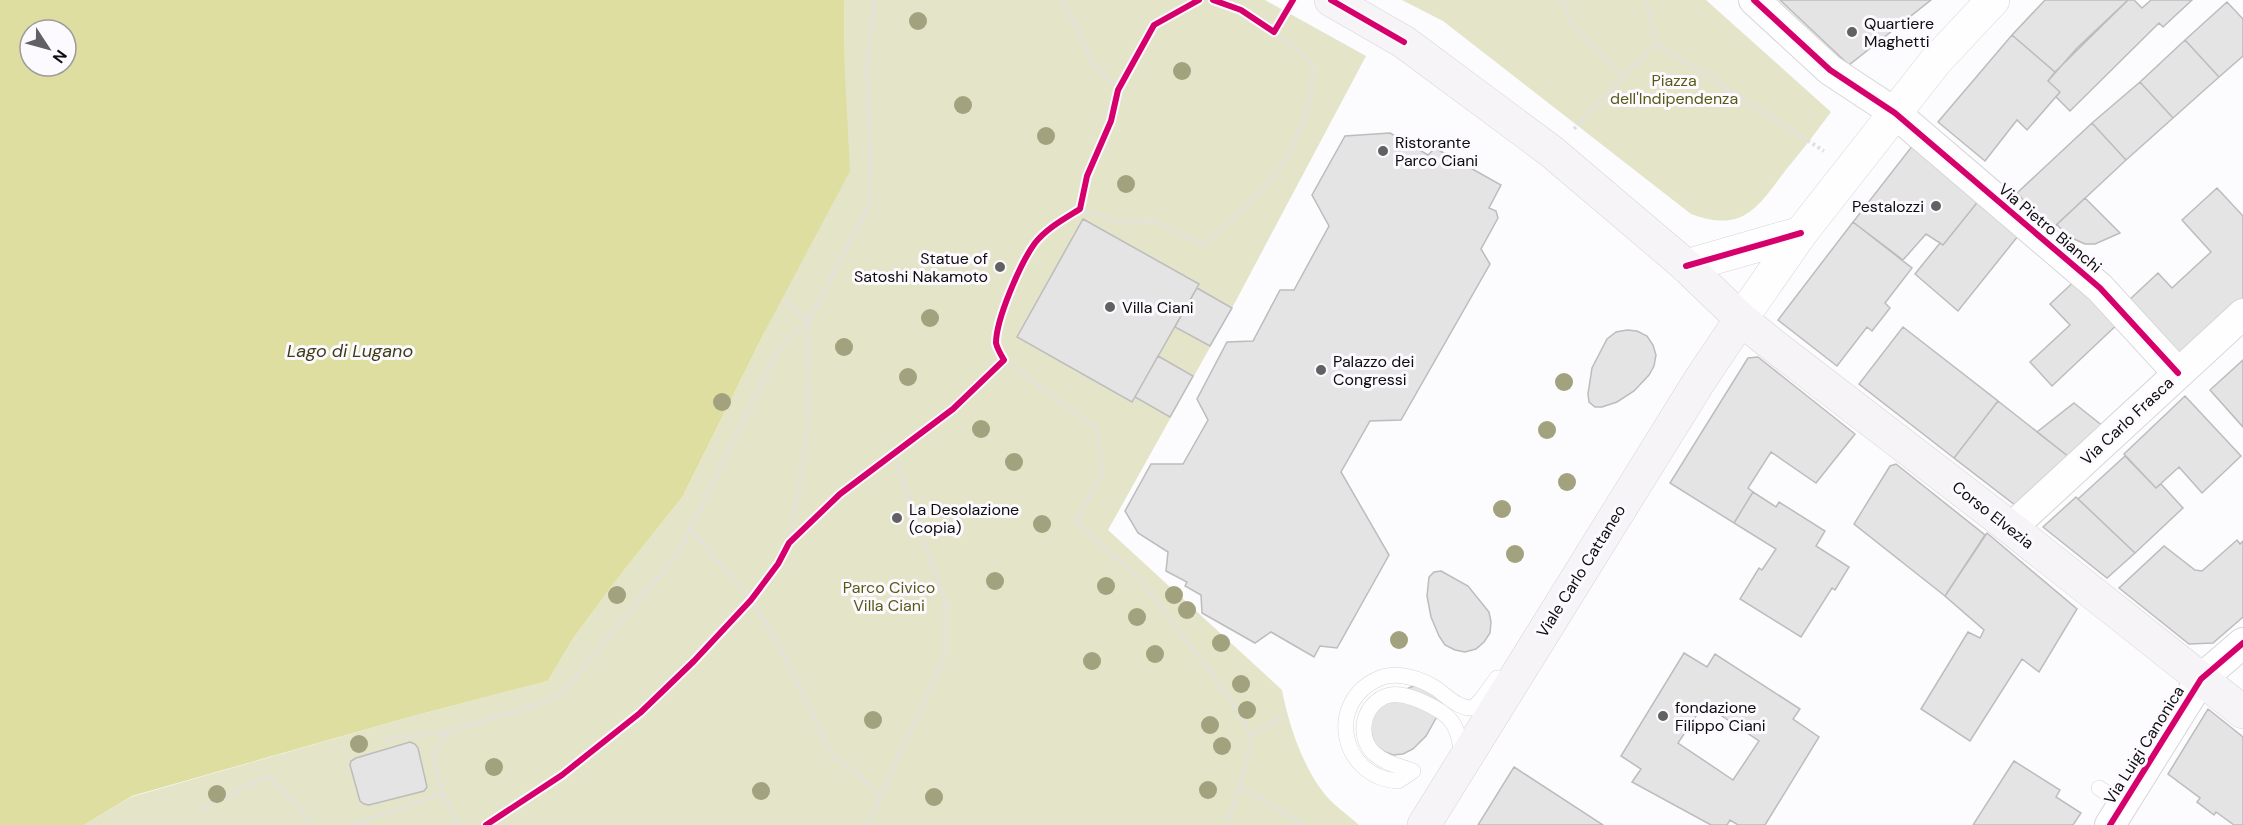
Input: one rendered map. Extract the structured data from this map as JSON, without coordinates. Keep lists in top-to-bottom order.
{
  "streets": {
    "main road": ["Corso Elvezia", "Viale Carlo Cattaneo"],
    "street": ["Via Pietro Bianchi", "Via Carlo Frasca", "Via Luigi Canonica"]
  },
  "crossings": [
    ["Via Pietro Bianchi", "Via Carlo Frasca"],
    ["Via Carlo Frasca", "Corso Elvezia"],
    ["Corso Elvezia", "Viale Carlo Cattaneo"],
    ["Corso Elvezia", "Via Luigi Canonica"]
  ],
  "water": ["Lago di Lugano"],
  "parks": ["Piazza dell'Indipendenza", "Parco Civico Villa Ciani"],
  "places": [
    "Quartiere Maghetti",
    "Ristorante Parco Ciani",
    "Pestalozzi",
    "Statue of Satoshi Nakamoto",
    "Villa Ciani",
    "Palazzo dei Congressi",
    "La Desolazione (copia)",
    "fondazione Filippo Ciani"
  ],
  "north": "bottom right"
}
